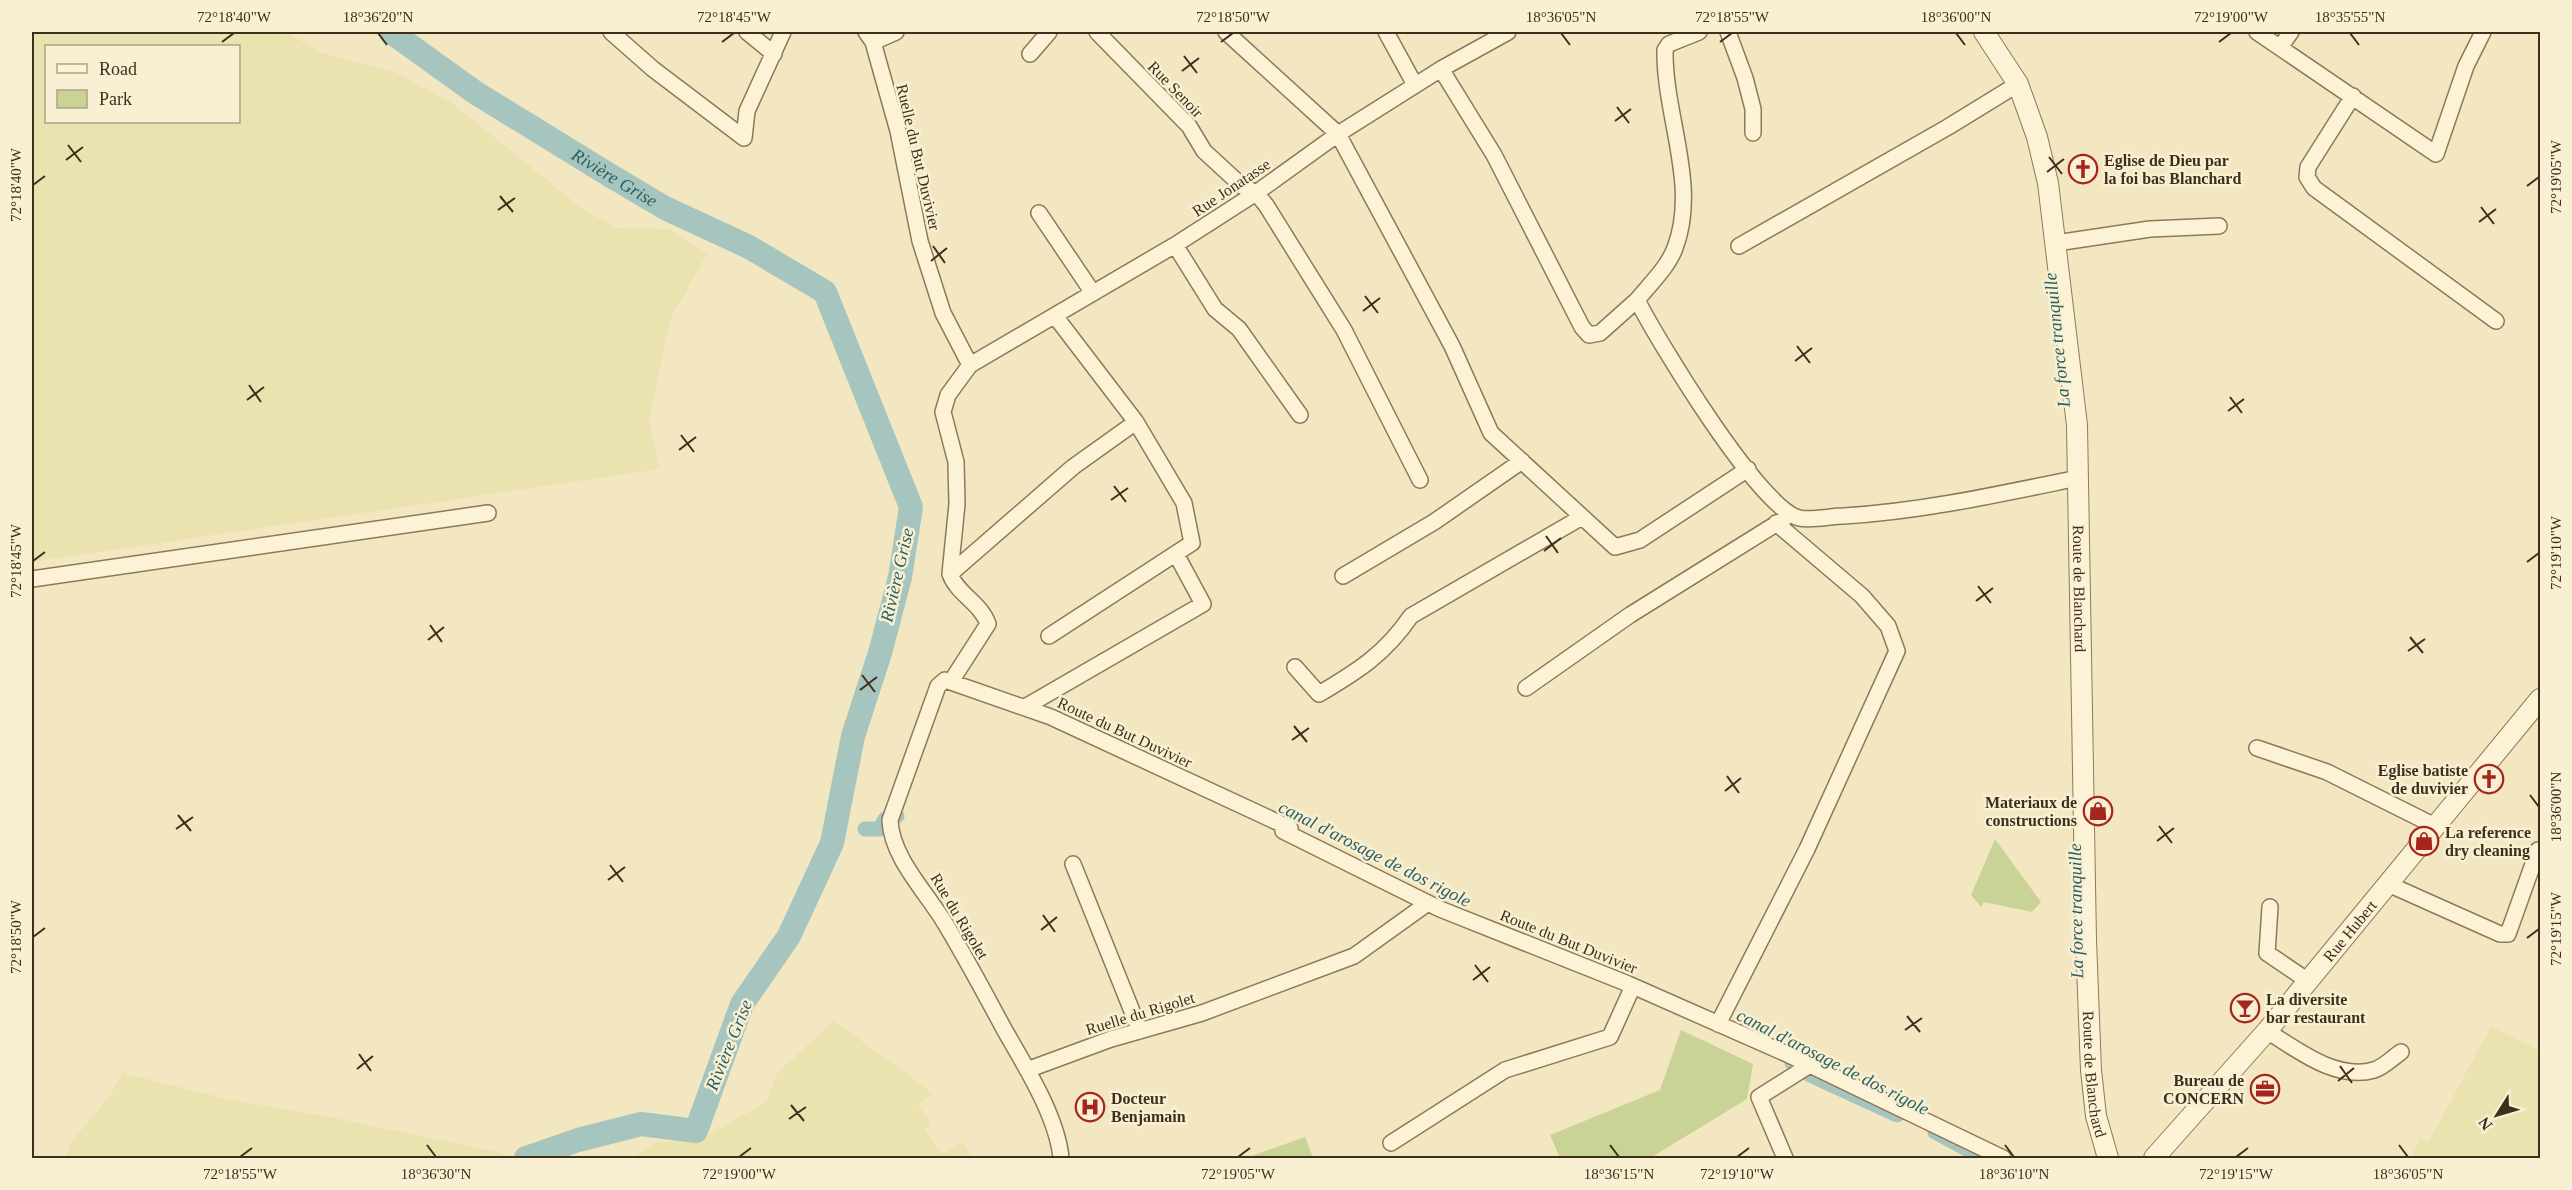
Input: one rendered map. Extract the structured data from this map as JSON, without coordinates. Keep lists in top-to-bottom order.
{
  "streets": {
    "street": [
      "Rue Senoir",
      "Ruelle du But Duvivier",
      "Rue Jonatasse",
      "Route de Blanchard",
      "Route du But Duvivier",
      "Rue du Rigolet",
      "Rue Hubert",
      "Ruelle du Rigolet"
    ]
  },
  "crossings": [
    ["Rue Senoir", "Rue Jonatasse"],
    ["Ruelle du But Duvivier", "Rue Jonatasse"],
    ["Route du But Duvivier", "Rue du Rigolet"],
    ["Route du But Duvivier", "Ruelle du Rigolet"],
    ["Rue du Rigolet", "Ruelle du Rigolet"]
  ],
  "water": ["Rivière Grise", "La force tranquille", "canal d'arosage de dos rigole"],
  "places": {
    "church": ["Eglise de Dieu par la foi bas Blanchard", "Eglise batiste de duvivier"],
    "shop": ["Materiaux de constructions", "La reference dry cleaning"],
    "bar": ["La diversite bar restaurant"],
    "office": ["Bureau de CONCERN"],
    "hospital": ["Docteur Benjamain"]
  },
  "legend": ["Road", "Park"],
  "north": "bottom left",
  "coordinates": [
    "72°18'40\"W",
    "18°36'20\"N",
    "72°18'45\"W",
    "72°18'50\"W",
    "18°36'05\"N",
    "72°18'55\"W",
    "18°36'00\"N",
    "72°19'00\"W",
    "18°35'55\"N",
    "72°19'05\"W",
    "72°19'10\"W",
    "72°19'15\"W",
    "18°36'30\"N",
    "18°36'15\"N",
    "18°36'10\"N"
  ]
}
